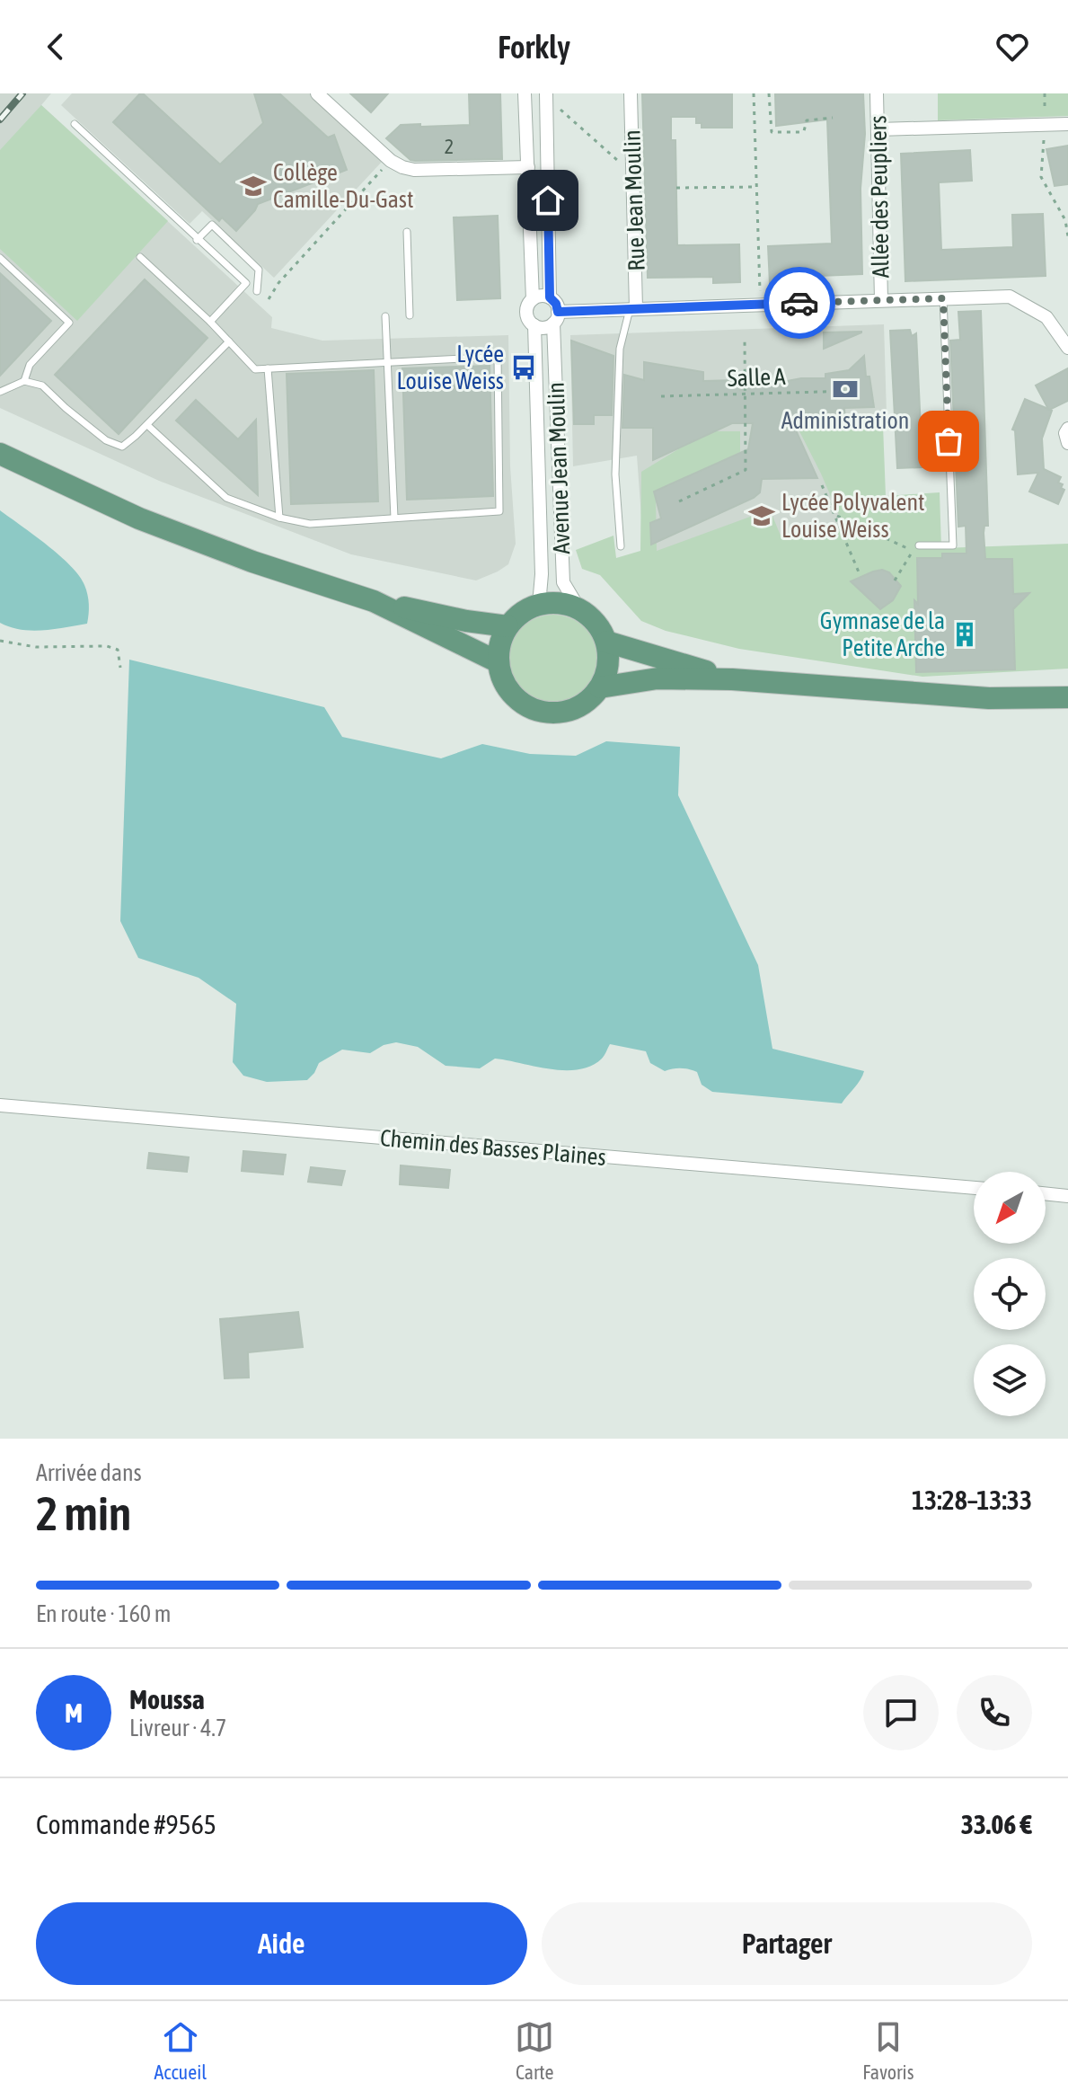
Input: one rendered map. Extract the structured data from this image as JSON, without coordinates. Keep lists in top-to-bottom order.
{
  "streets": {
    "street": [
      "Allée des Peupliers",
      "Rue Jean Moulin",
      "Avenue Jean Moulin",
      "Chemin des Basses Plaines"
    ],
    "path": ["Salle A"]
  },
  "places": {
    "school or university": ["Collège Camille-Du-Gast", "Lycée Polyvalent Louise Weiss"],
    "bus stop": ["Lycée Louise Weiss"],
    "bank": ["Administration"],
    "building": ["Gymnase de la Petite Arche"]
  },
  "house_numbers": ["2"],
  "north": "bottom left",
  "page": {
    "header": "Forkly",
    "heading": ["2 min", "Arrivée dans", "13:28–13:33"],
    "panel": [
      "Moussa",
      "Livreur · 4.7",
      "Commande #9565",
      "33.06 €"
    ],
    "bar": "En route · 160 m",
    "round": "M",
    "buttons": ["Aide", "Partager"],
    "tabs": ["Accueil", "Carte", "Favoris"]
  }
}
